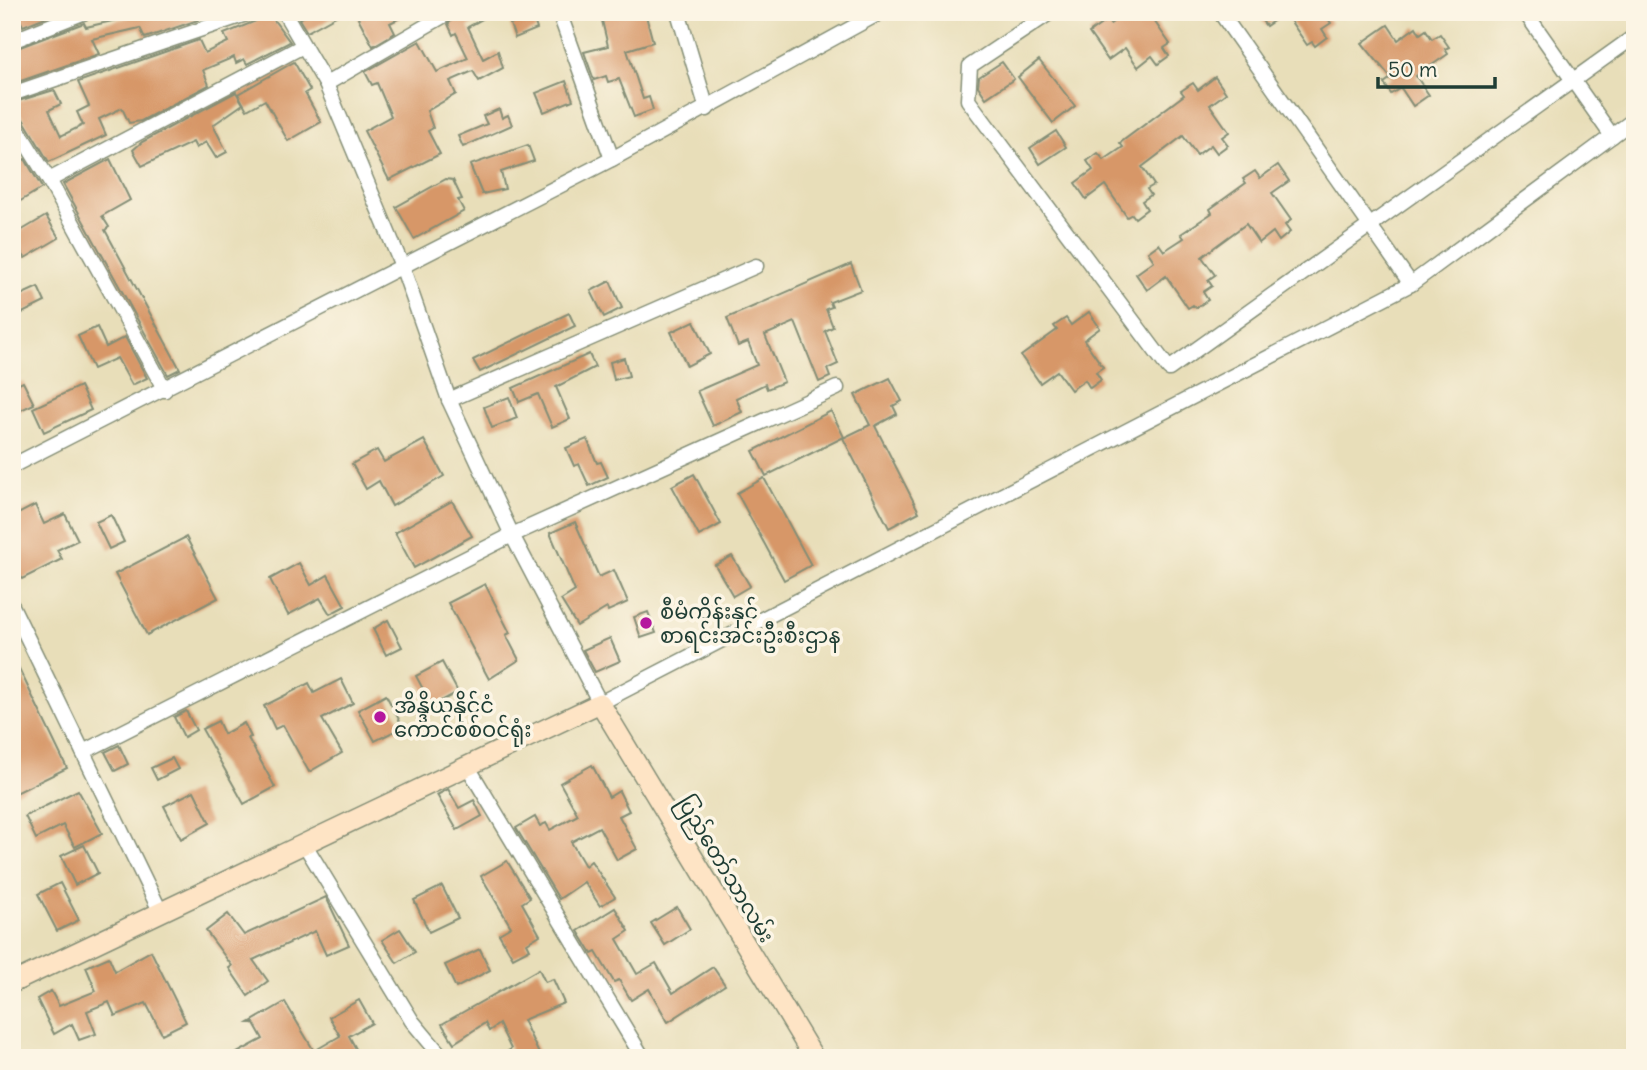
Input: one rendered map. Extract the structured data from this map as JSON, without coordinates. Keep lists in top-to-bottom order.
{
  "streets": {
    "street": ["ပြည်တော်သာလမ်း"]
  },
  "places": ["စီမံကိန်းနှင့် စာရင်းအင်းဦးစီးဌာန", "အိန္ဒိယနိုင်ငံ ကောင်စစ်ဝင်ရုံး"],
  "scale_bar": "50 m"
}
